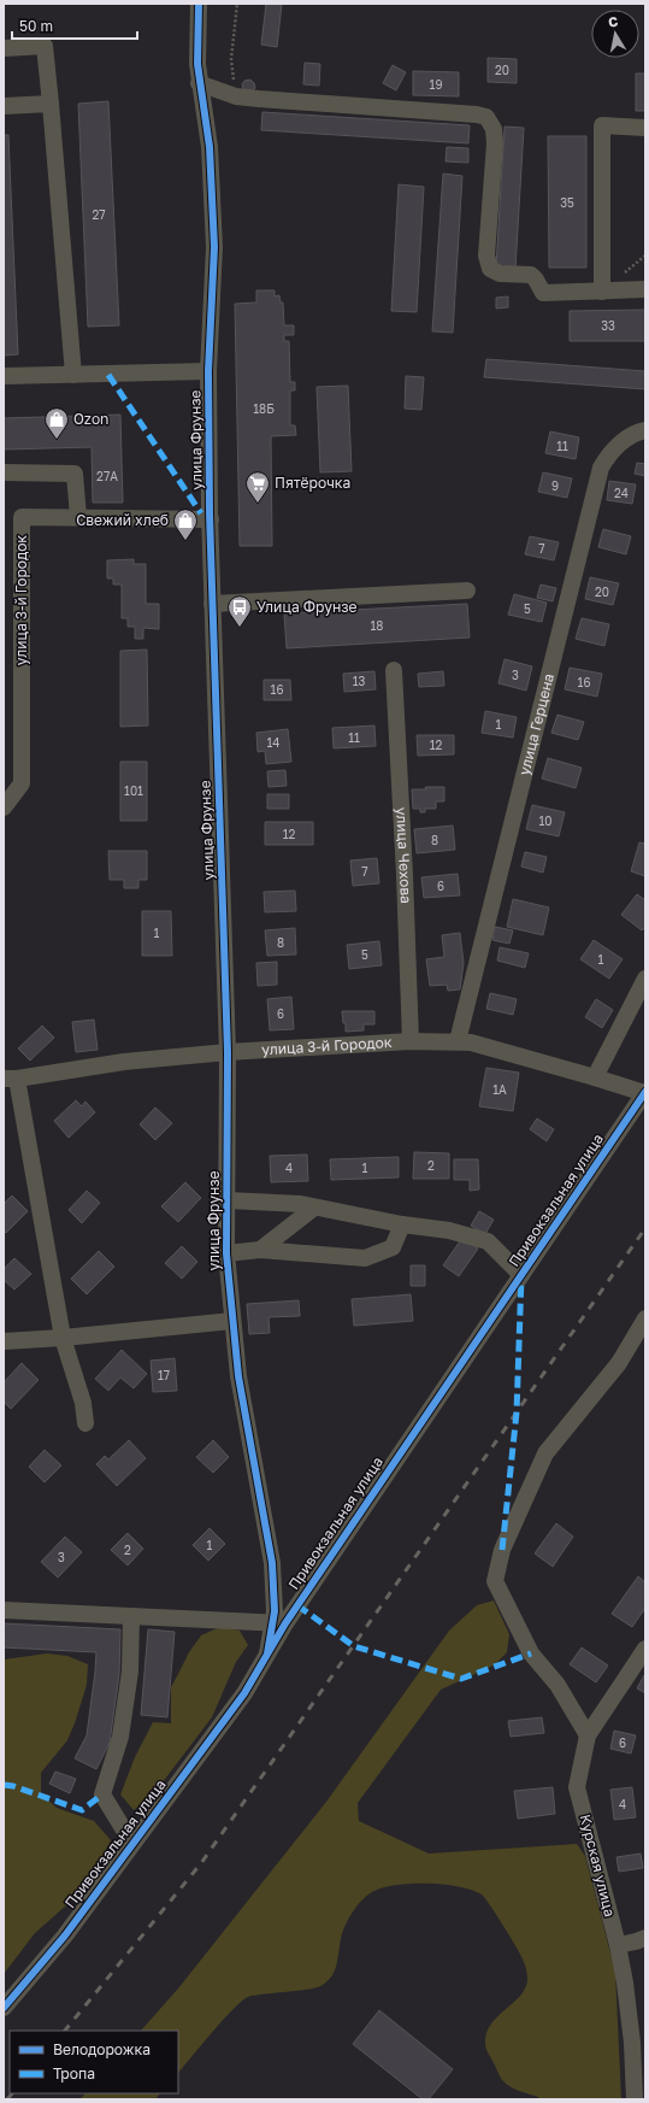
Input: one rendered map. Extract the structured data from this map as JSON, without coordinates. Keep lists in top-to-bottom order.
{
  "streets": {
    "street": [
      "улица Фрунзе",
      "улица 3-й Городок",
      "улица Герцена",
      "улица Чехова",
      "Привокзальная улица",
      "Курская улица"
    ]
  },
  "crossings": [
    ["улица Фрунзе", "улица 3-й Городок"],
    ["улица Фрунзе", "Привокзальная улица"],
    ["улица 3-й Городок", "улица Герцена"],
    ["улица 3-й Городок", "улица Чехова"],
    ["улица 3-й Городок", "Привокзальная улица"]
  ],
  "places": {
    "shop": ["Ozon", "Свежий хлеб"],
    "supermarket": ["Пятёрочка"],
    "bus stop": ["Улица Фрунзе"]
  },
  "house_numbers": [
    "20",
    "19",
    "35",
    "27",
    "33",
    "18Б",
    "11",
    "27А",
    "9",
    "24",
    "7",
    "20",
    "5",
    "18",
    "3",
    "13",
    "16",
    "16",
    "1",
    "11",
    "14",
    "12",
    "101",
    "10",
    "12",
    "8",
    "7",
    "6",
    "1",
    "8",
    "5",
    "1",
    "6",
    "1А",
    "2",
    "4",
    "1",
    "17",
    "1",
    "2",
    "3",
    "6",
    "4"
  ],
  "legend": ["Велодорожка", "Тропа"],
  "scale_bar": "50 m",
  "north": "top"
}
